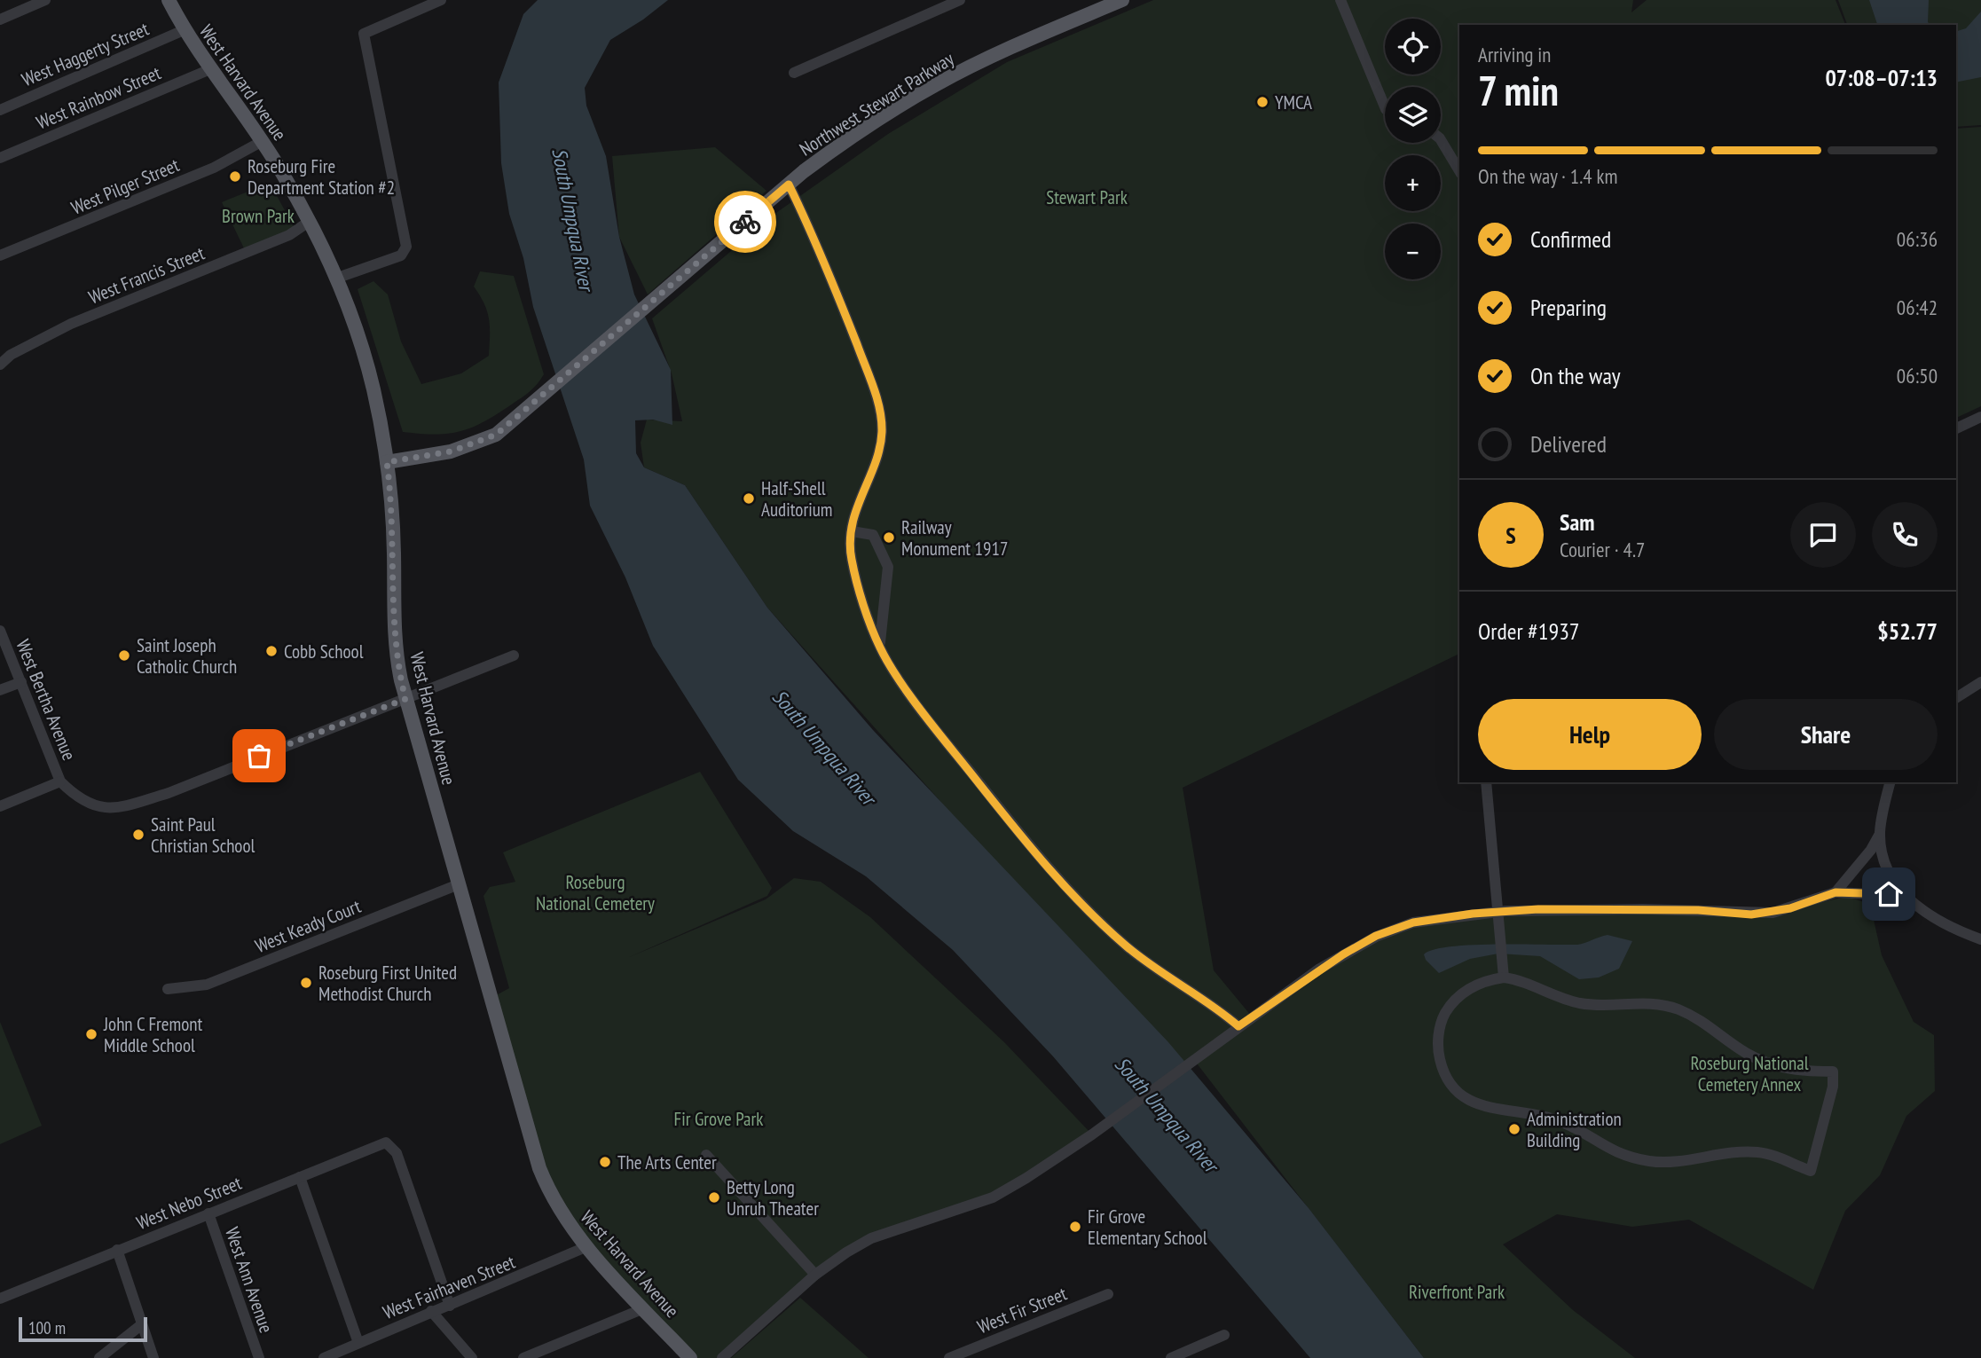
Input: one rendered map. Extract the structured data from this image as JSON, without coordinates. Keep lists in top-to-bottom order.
{
  "streets": {
    "main road": ["West Harvard Avenue", "Northwest Stewart Parkway"],
    "street": [
      "West Haggerty Street",
      "West Rainbow Street",
      "West Pilger Street",
      "West Francis Street",
      "West Bertha Avenue",
      "West Keady Court",
      "West Nebo Street",
      "West Ann Avenue",
      "West Fairhaven Street",
      "West Fir Street"
    ]
  },
  "crossings": [
    ["West Haggerty Street", "West Harvard Avenue"],
    ["West Harvard Avenue", "West Rainbow Street"],
    ["West Harvard Avenue", "Northwest Stewart Parkway"],
    ["West Harvard Avenue", "West Pilger Street"],
    ["West Harvard Avenue", "West Francis Street"],
    ["West Harvard Avenue", "West Keady Court"],
    ["West Harvard Avenue", "West Fairhaven Street"],
    ["West Nebo Street", "West Ann Avenue"],
    ["West Nebo Street", "West Fairhaven Street"]
  ],
  "water": ["South Umpqua River"],
  "parks": [
    "Stewart Park",
    "Brown Park",
    "Roseburg National Cemetery",
    "Roseburg National Cemetery Annex",
    "Fir Grove Park",
    "Riverfront Park"
  ],
  "places": [
    "YMCA",
    "Roseburg Fire Department Station #2",
    "Half-Shell Auditorium",
    "Railway Monument 1917",
    "Cobb School",
    "Saint Joseph Catholic Church",
    "Saint Paul Christian School",
    "Roseburg First United Methodist Church",
    "John C Fremont Middle School",
    "Administration Building",
    "The Arts Center",
    "Betty Long Unruh Theater",
    "Fir Grove Elementary School"
  ],
  "scale_bar": "100 m",
  "page": {
    "map_buttons": ["+", "−"],
    "heading": ["7 min", "Arriving in", "07:08–07:13"],
    "panel": [
      "Sam",
      "Courier · 4.7",
      "Order #1937",
      "$52.77"
    ],
    "bar": "On the way · 1.4 km",
    "list": [
      ["Confirmed", "06:36"],
      ["Preparing", "06:42"],
      ["On the way", "06:50"],
      "Delivered"
    ],
    "round": "S",
    "buttons": ["Help", "Share"],
    "scale": "100 m"
  }
}
